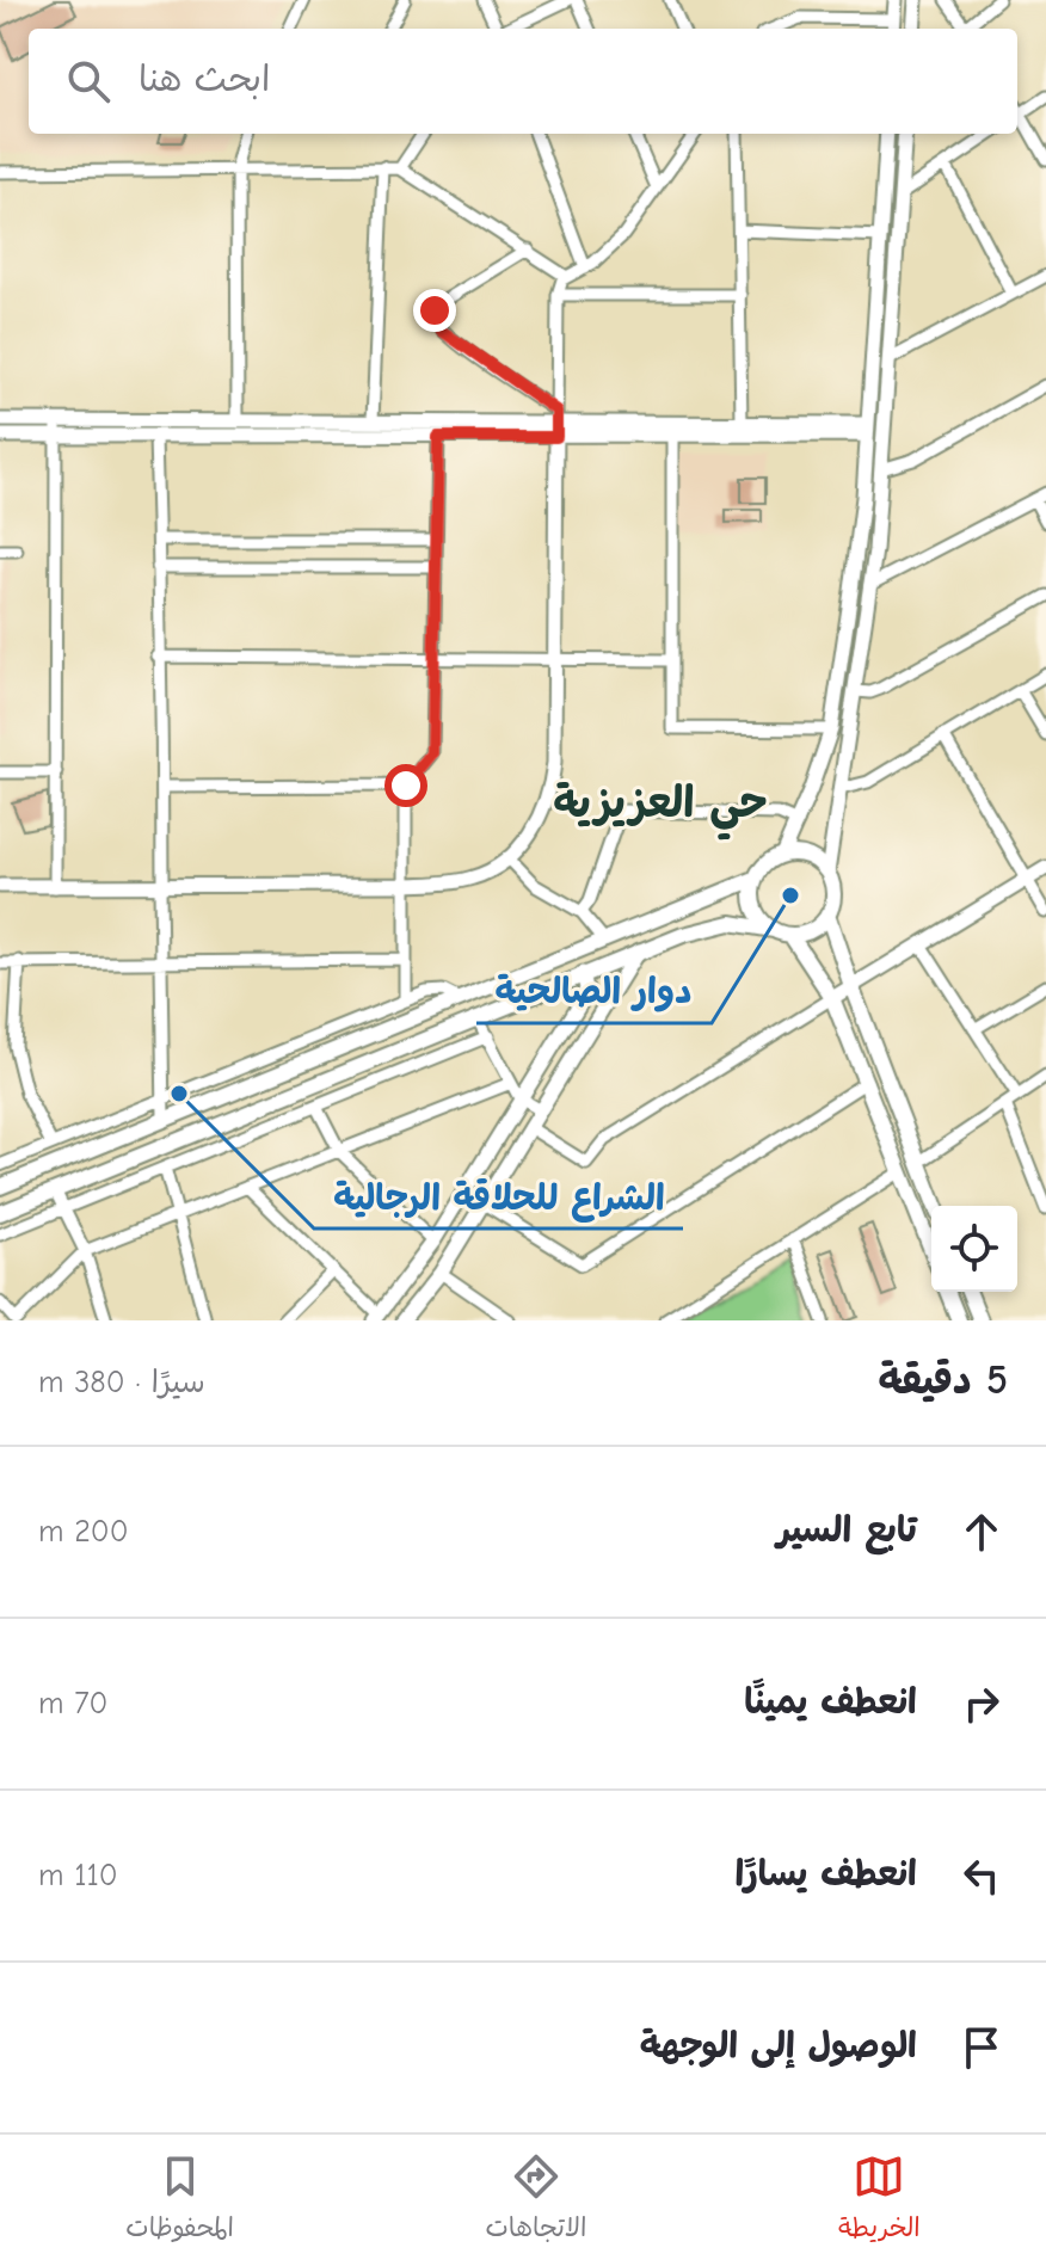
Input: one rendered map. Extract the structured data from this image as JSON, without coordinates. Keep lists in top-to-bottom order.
{
  "districts": ["حي العزيزية"],
  "places": ["دوار الصالحية", "الشراع للحلاقة الرجالية"],
  "page": {
    "search": "ابحث هنا",
    "heading": ["5 دقيقة", "سيرًا · 380 m"],
    "list": [
      ["تابع السير", "200 m"],
      ["انعطف يمينًا", "70 m"],
      ["انعطف يسارًا", "110 m"],
      "الوصول إلى الوجهة"
    ],
    "nav": ["الخريطة", "الاتجاهات", "المحفوظات"]
  }
}
